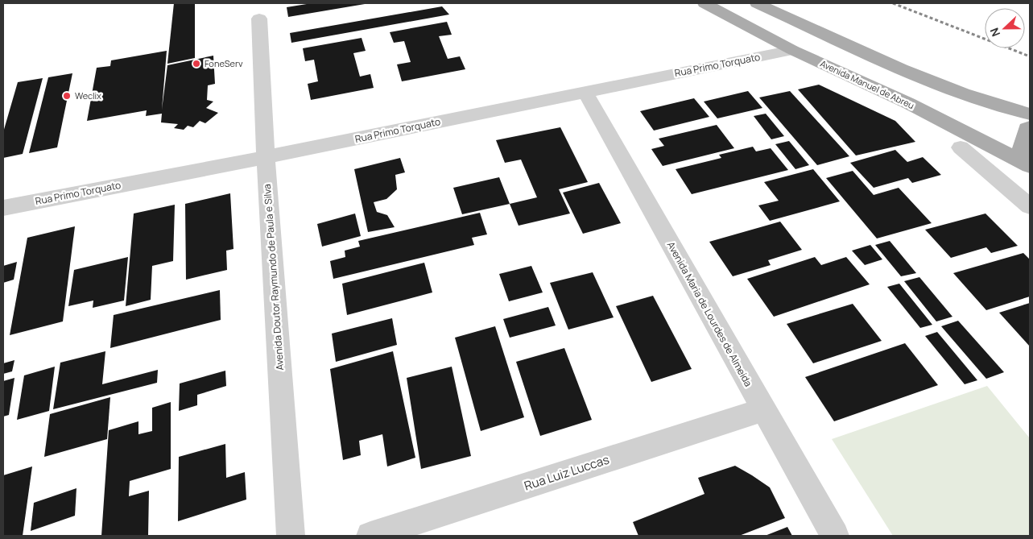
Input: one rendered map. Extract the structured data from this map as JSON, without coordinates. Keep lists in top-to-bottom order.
{
  "streets": {
    "main road": ["Avenida Manuel de Abreu"],
    "street": [
      "Rua Primo Torquato",
      "Avenida Doutor Raymundo de Paula e Silva",
      "Avenida Maria de Lourdes de Almeida",
      "Rua Luiz Luccas"
    ]
  },
  "crossings": [
    ["Rua Primo Torquato", "Avenida Manuel de Abreu"],
    ["Rua Primo Torquato", "Avenida Doutor Raymundo de Paula e Silva"],
    ["Rua Primo Torquato", "Avenida Maria de Lourdes de Almeida"],
    ["Avenida Maria de Lourdes de Almeida", "Rua Luiz Luccas"]
  ],
  "places": ["FoneServ", "Weclix"],
  "north": "left"
}
